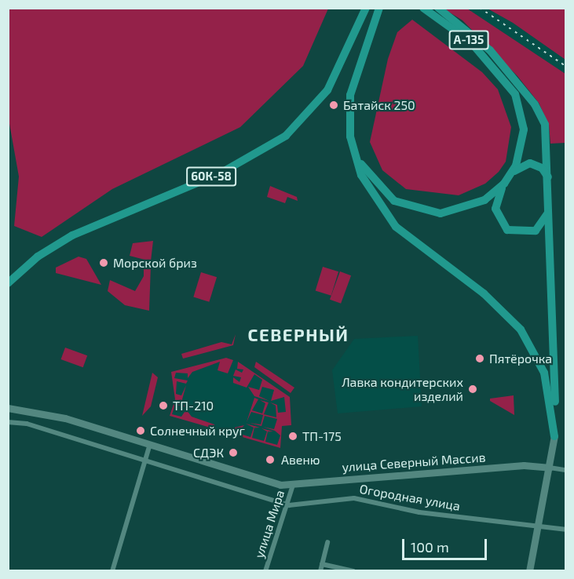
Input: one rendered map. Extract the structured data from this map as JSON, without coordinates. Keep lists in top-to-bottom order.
{
  "streets": {
    "highway": ["А-135", "60К-58"],
    "street": ["улица Северный Массив", "Огородная улица", "улица Мира"]
  },
  "crossings": [
    ["улица Северный Массив", "улица Мира"],
    ["Огородная улица", "улица Мира"]
  ],
  "districts": ["СЕВЕРНЫЙ"],
  "places": [
    "Батайск 250",
    "Морской бриз",
    "Пятёрочка",
    "Лавка кондитерских изделий",
    "ТП-210",
    "Солнечный круг",
    "ТП-175",
    "СДЭК",
    "Авеню"
  ],
  "scale_bar": "100 m"
}
